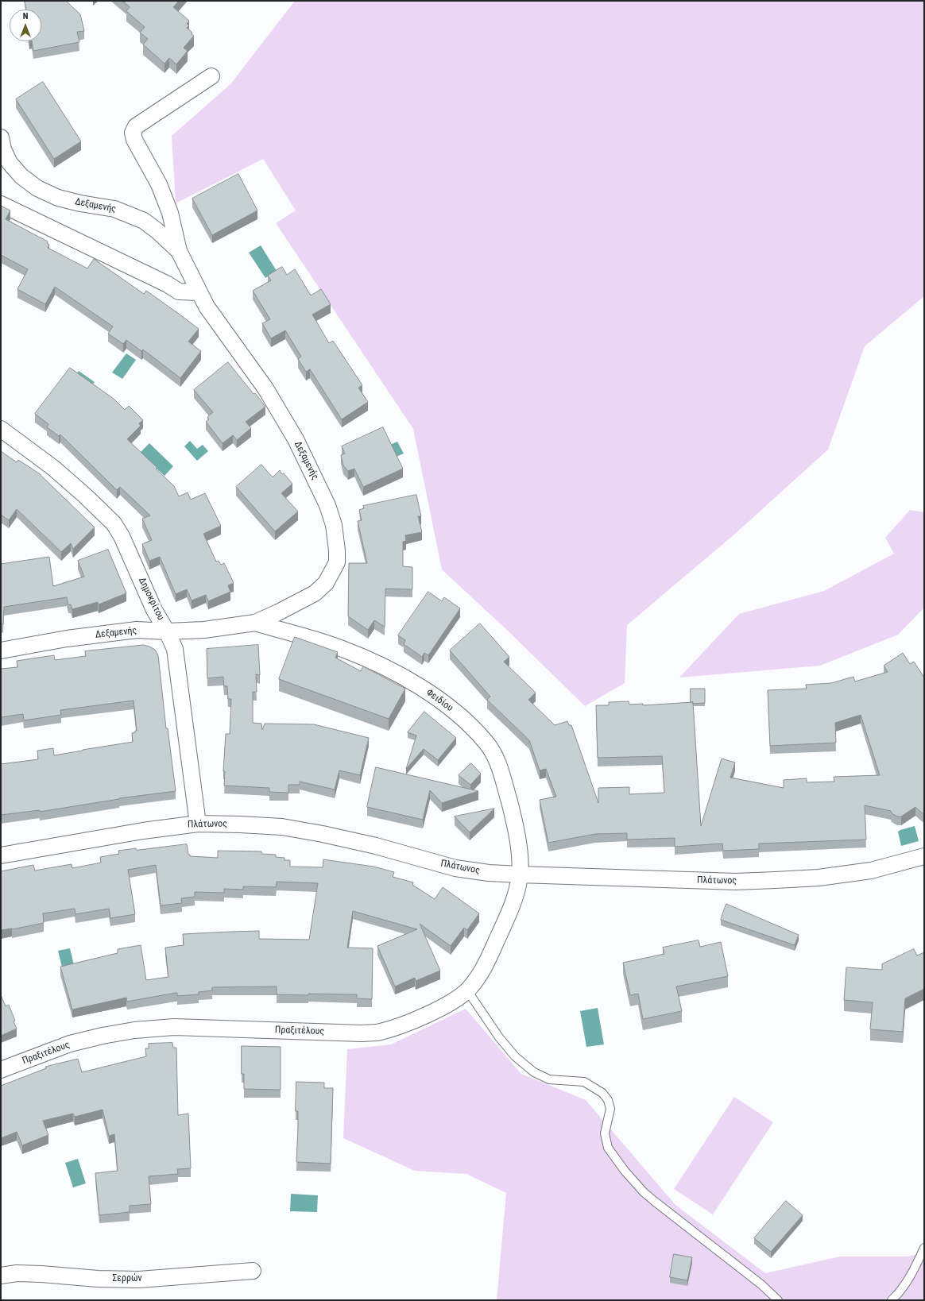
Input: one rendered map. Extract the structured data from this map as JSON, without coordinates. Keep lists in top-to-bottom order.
{
  "streets": {
    "street": [
      "Δεξαμενής",
      "Δημοκρίτου",
      "Φειδίου",
      "Πλάτωνος",
      "Πραξιτέλους",
      "Σερρών"
    ]
  },
  "crossings": [
    ["Δεξαμενής", "Δημοκρίτου"],
    ["Δεξαμενής", "Φειδίου"],
    ["Δημοκρίτου", "Πλάτωνος"],
    ["Φειδίου", "Πλάτωνος"],
    ["Φειδίου", "Πραξιτέλους"],
    ["Πλάτωνος", "Πραξιτέλους"]
  ],
  "north": "top"
}
